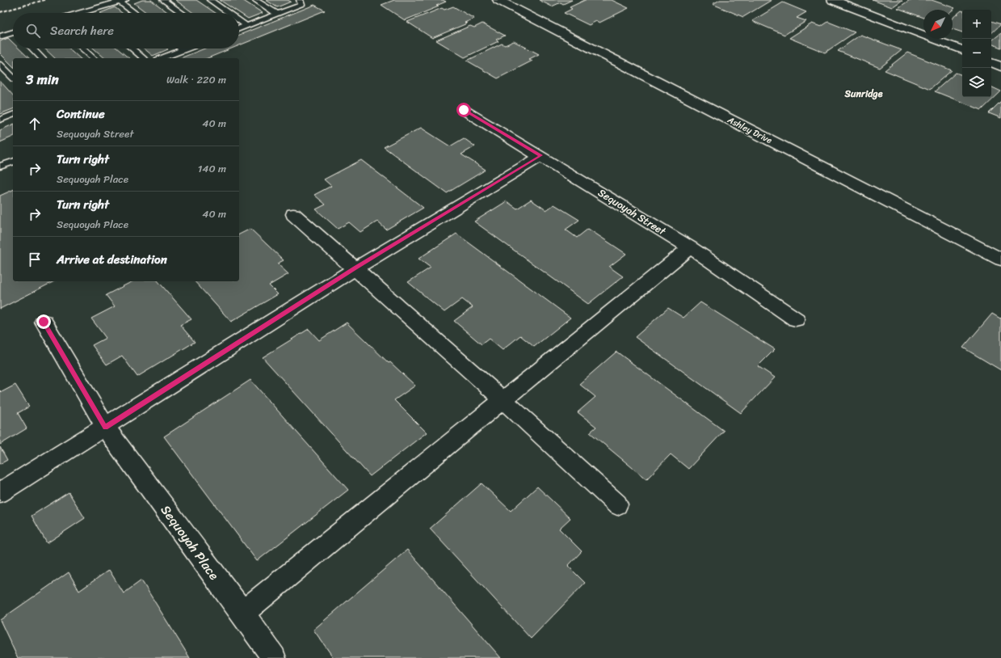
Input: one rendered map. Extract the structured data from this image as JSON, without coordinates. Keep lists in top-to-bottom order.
{
  "streets": {
    "street": ["Ashley Drive", "Sequoyah Street", "Sequoyah Place"]
  },
  "districts": ["Sunridge"],
  "north": "bottom left",
  "page": {
    "map_buttons": ["+", "−"],
    "search": "Search here",
    "heading": ["3 min", "Walk · 220 m"],
    "list": [
      ["Continue", "Sequoyah Street", "40 m"],
      ["Turn right", "Sequoyah Place", "140 m"],
      ["Turn right", "Sequoyah Place", "40 m"],
      "Arrive at destination"
    ]
  }
}
